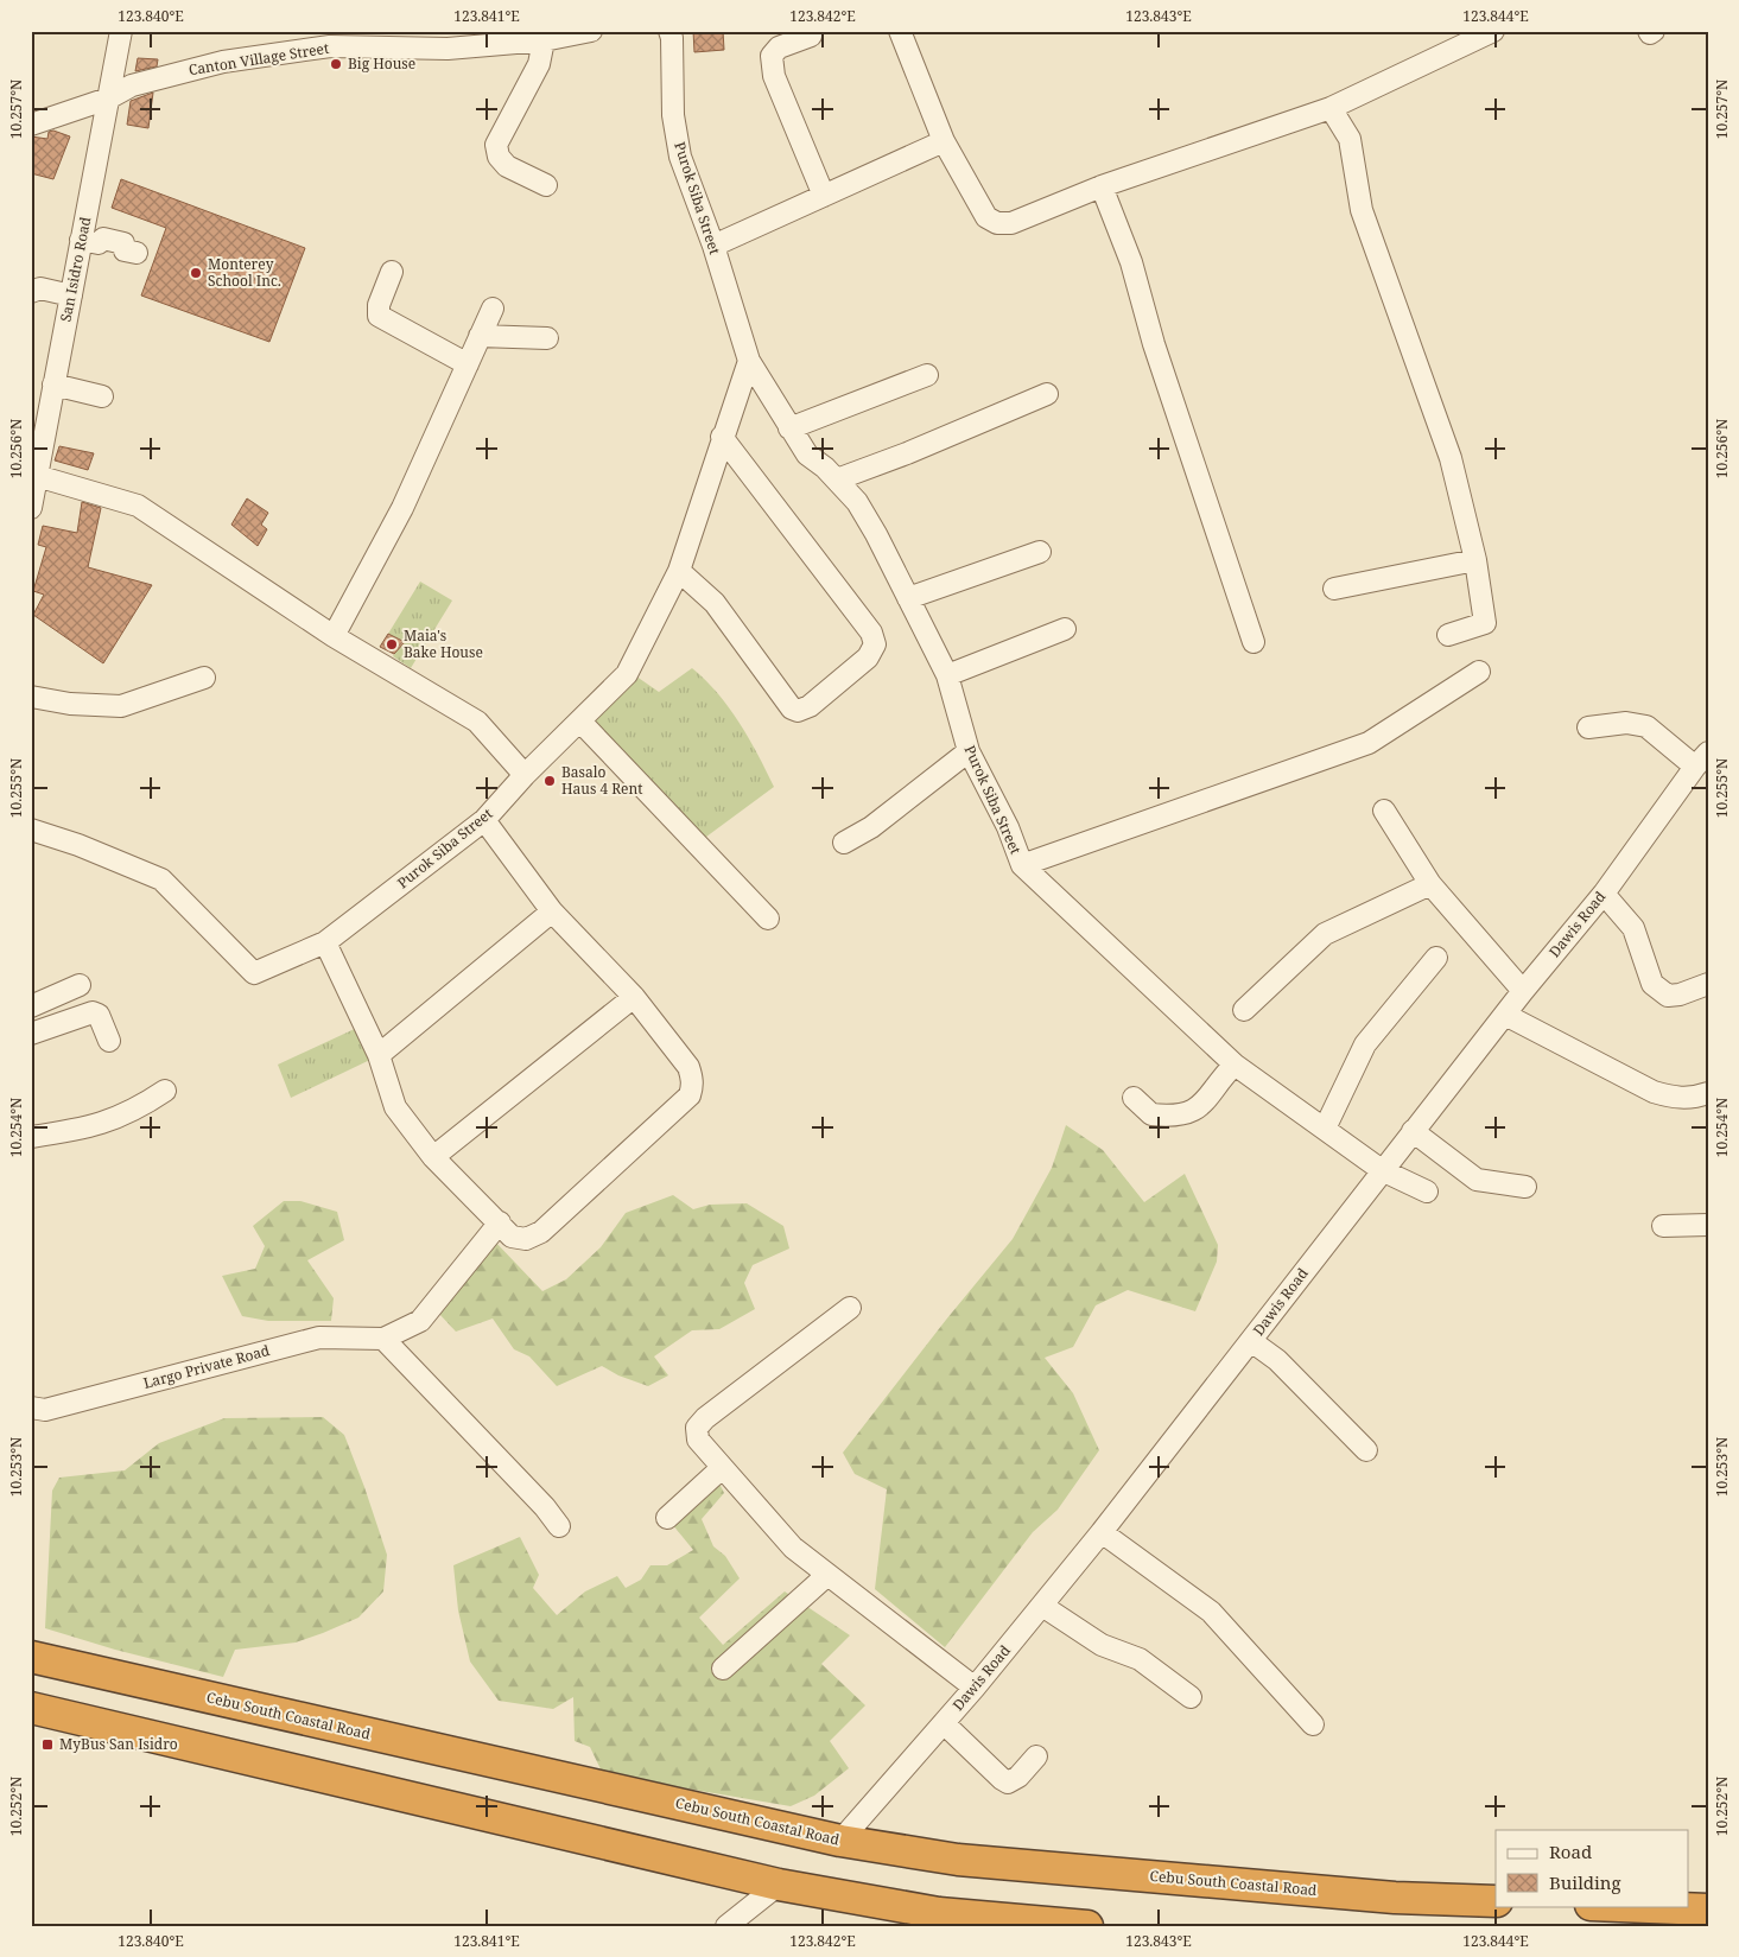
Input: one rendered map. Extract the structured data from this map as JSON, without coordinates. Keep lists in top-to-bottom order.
{
  "streets": {
    "highway": ["Cebu South Coastal Road"],
    "street": [
      "Canton Village Street",
      "Purok Siba Street",
      "San Isidro Road",
      "Dawis Road",
      "Largo Private Road"
    ]
  },
  "crossings": [
    ["Canton Village Street", "San Isidro Road"],
    ["Purok Siba Street", "Dawis Road"],
    ["Dawis Road", "Cebu South Coastal Road"]
  ],
  "places": {
    "other": [
      "Big House",
      "Monterey School Inc.",
      "Maia's Bake House",
      "Basalo Haus 4 Rent"
    ],
    "transit": ["MyBus San Isidro"]
  },
  "legend": ["Road", "Building"],
  "coordinates": [
    "123.840°E",
    "123.841°E",
    "123.842°E",
    "123.843°E",
    "123.844°E",
    "10.257°N",
    "10.256°N",
    "10.255°N",
    "10.254°N",
    "10.253°N",
    "10.252°N"
  ]
}
